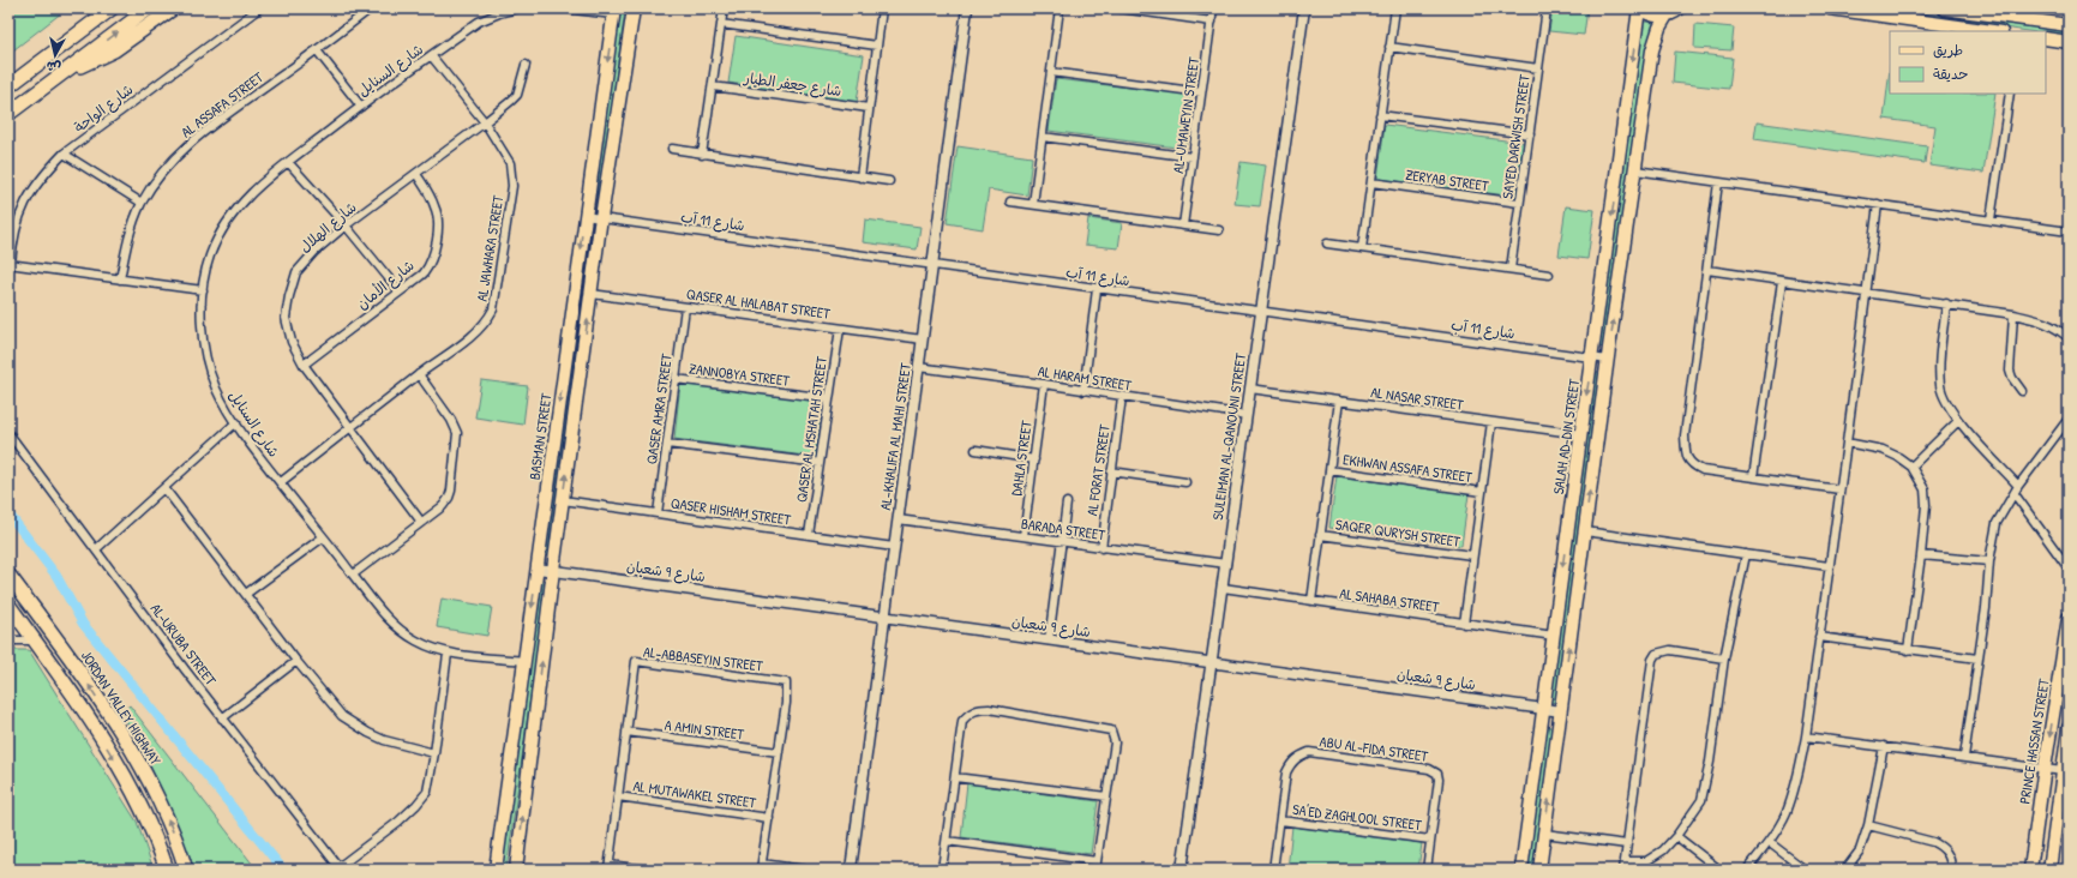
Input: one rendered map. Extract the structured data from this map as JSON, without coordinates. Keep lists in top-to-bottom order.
{
  "streets": {
    "highway": ["JORDAN VALLEY HIGHWAY"],
    "main road": ["BASMAN STREET", "SALAH AD-DIN STREET", "PRINCE HASSAN STREET"],
    "street": [
      "شارع السنايل",
      "شارع جعفر الطيار",
      "AL ASSAFA STREET",
      "شارع الواحة",
      "AL-UMAWEYIN STREET",
      "SAYED DARWISH STREET",
      "ZERYAB STREET",
      "شارع 11 آب",
      "شارع الهلال",
      "AL JAWHARA STREET",
      "شارع الأمان",
      "QASER AL HALABAT STREET",
      "ZANNOBYA STREET",
      "AL HARAM STREET",
      "AL NASAR STREET",
      "QASER AMRA STREET",
      "QASER AL MSHATAH STREET",
      "AL-KHALIFA AL MAHI STREET",
      "SULEIMAN AL-QANOUNI STREET",
      "DAHLA STREET",
      "EKHWAN ASSAFA STREET",
      "AL FORAT STREET",
      "QASER HISHAM STREET",
      "BARADA STREET",
      "SAQER QURYSH STREET",
      "شارع 9 شعبان",
      "AL SAHABA STREET",
      "AL-URUBA STREET",
      "AL-ABBASEYIN STREET",
      "A AMIN STREET",
      "ABU AL-FIDA STREET",
      "AL MUTAWAKEL STREET",
      "SA'ED ZAGHLOOL STREET"
    ]
  },
  "crossings": [
    ["شارع السنايل", "AL JAWHARA STREET"],
    ["شارع السنايل", "BASMAN STREET"],
    ["SAYED DARWISH STREET", "ZERYAB STREET"],
    ["شارع 11 آب", "BASMAN STREET"],
    ["شارع 11 آب", "AL-KHALIFA AL MAHI STREET"],
    ["شارع 11 آب", "SULEIMAN AL-QANOUNI STREET"],
    ["شارع 11 آب", "SALAH AD-DIN STREET"],
    ["شارع الهلال", "AL JAWHARA STREET"],
    ["شارع الهلال", "شارع الأمان"],
    ["QASER AL HALABAT STREET", "QASER AMRA STREET"],
    ["QASER AL HALABAT STREET", "QASER AL MSHATAH STREET"],
    ["QASER AL HALABAT STREET", "AL-KHALIFA AL MAHI STREET"],
    ["ZANNOBYA STREET", "QASER AMRA STREET"],
    ["ZANNOBYA STREET", "QASER AL MSHATAH STREET"],
    ["AL HARAM STREET", "AL-KHALIFA AL MAHI STREET"],
    ["AL HARAM STREET", "SULEIMAN AL-QANOUNI STREET"],
    ["AL HARAM STREET", "DAHLA STREET"],
    ["AL HARAM STREET", "AL FORAT STREET"],
    ["AL NASAR STREET", "SULEIMAN AL-QANOUNI STREET"],
    ["AL NASAR STREET", "SALAH AD-DIN STREET"],
    ["QASER AMRA STREET", "QASER HISHAM STREET"],
    ["QASER AL MSHATAH STREET", "QASER HISHAM STREET"],
    ["BASMAN STREET", "شارع 9 شعبان"],
    ["AL-KHALIFA AL MAHI STREET", "QASER HISHAM STREET"],
    ["AL-KHALIFA AL MAHI STREET", "BARADA STREET"],
    ["AL-KHALIFA AL MAHI STREET", "شارع 9 شعبان"],
    ["SULEIMAN AL-QANOUNI STREET", "BARADA STREET"],
    ["SULEIMAN AL-QANOUNI STREET", "شارع 9 شعبان"],
    ["SULEIMAN AL-QANOUNI STREET", "AL SAHABA STREET"],
    ["SALAH AD-DIN STREET", "شارع 9 شعبان"],
    ["SALAH AD-DIN STREET", "AL SAHABA STREET"],
    ["DAHLA STREET", "BARADA STREET"],
    ["AL FORAT STREET", "BARADA STREET"],
    ["AL-ABBASEYIN STREET", "A AMIN STREET"],
    ["AL-ABBASEYIN STREET", "AL MUTAWAKEL STREET"],
    ["ABU AL-FIDA STREET", "SA'ED ZAGHLOOL STREET"]
  ],
  "one_way": ["PRINCE HASSAN STREET"],
  "legend": ["طريق", "حديقة"],
  "north": "bottom"
}
